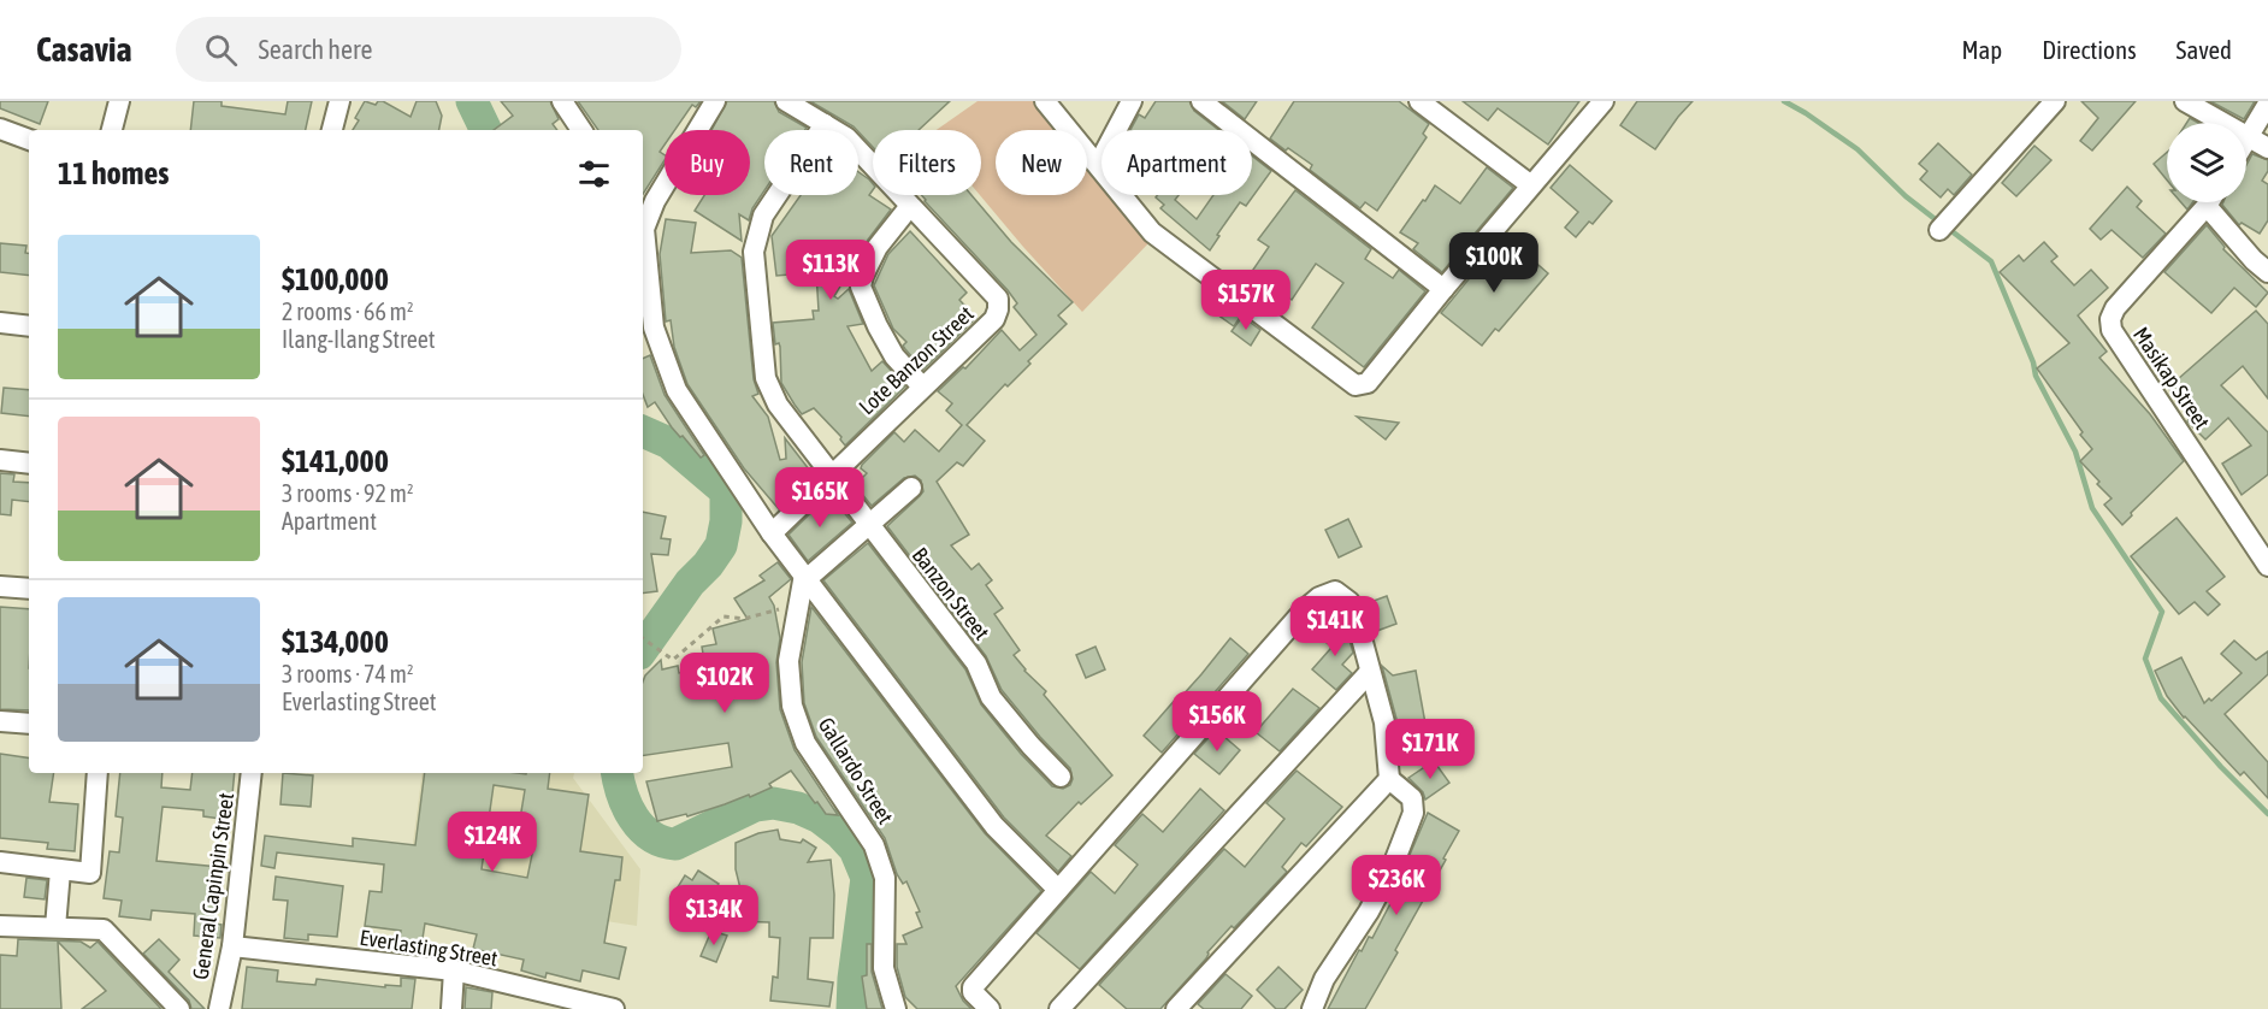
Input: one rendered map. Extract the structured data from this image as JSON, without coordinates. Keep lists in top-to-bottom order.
{
  "streets": {
    "street": [
      "Lote Banzon Street",
      "Masikap Street",
      "Banzon Street",
      "Gallardo Street",
      "General Capinpin Street",
      "Everlasting Street"
    ]
  },
  "crossings": [
    ["Lote Banzon Street", "Banzon Street"],
    ["General Capinpin Street", "Everlasting Street"]
  ],
  "page": {
    "header": "Casavia",
    "search": "Search here",
    "nav": ["Map", "Directions", "Saved"],
    "chip": [
      "Buy",
      "Rent",
      "Filters",
      "New",
      "Apartment"
    ],
    "heading": "11 homes",
    "list": [
      {
        "name": "$100,000",
        "note": "2 rooms · 66 m² · Ilang-Ilang Street"
      },
      {
        "name": "$141,000",
        "note": "3 rooms · 92 m² · Apartment"
      },
      {
        "name": "$134,000",
        "note": "3 rooms · 74 m² · Everlasting Street"
      }
    ],
    "price": [
      "$100K",
      "$113K",
      "$157K",
      "$165K",
      "$141K",
      "$102K",
      "$156K",
      "$171K",
      "$124K",
      "$236K",
      "$134K"
    ]
  }
}
